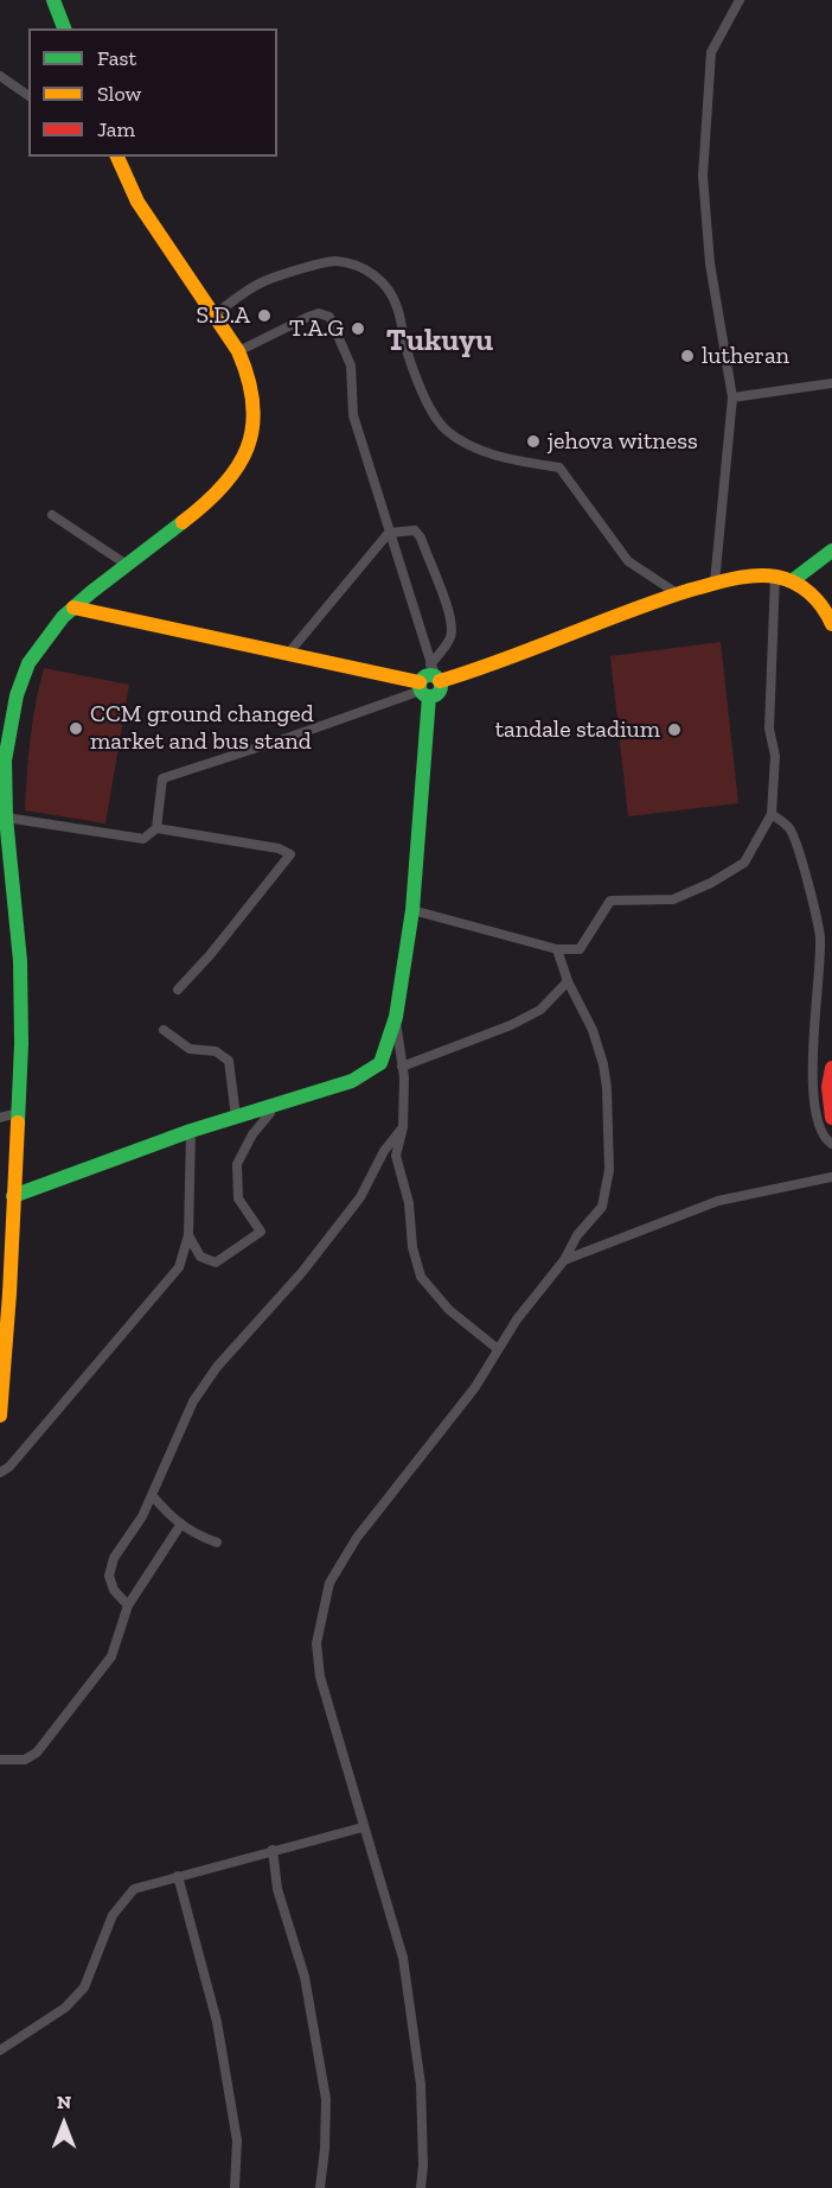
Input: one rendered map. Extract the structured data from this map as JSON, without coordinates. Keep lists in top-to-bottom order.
{
  "districts": ["Tukuyu"],
  "places": [
    "S.D.A",
    "T.A.G",
    "lutheran",
    "jehova witness",
    "CCM ground changed market and bus stand",
    "tandale stadium"
  ],
  "legend": ["Fast", "Slow", "Jam"],
  "north": "top"
}
